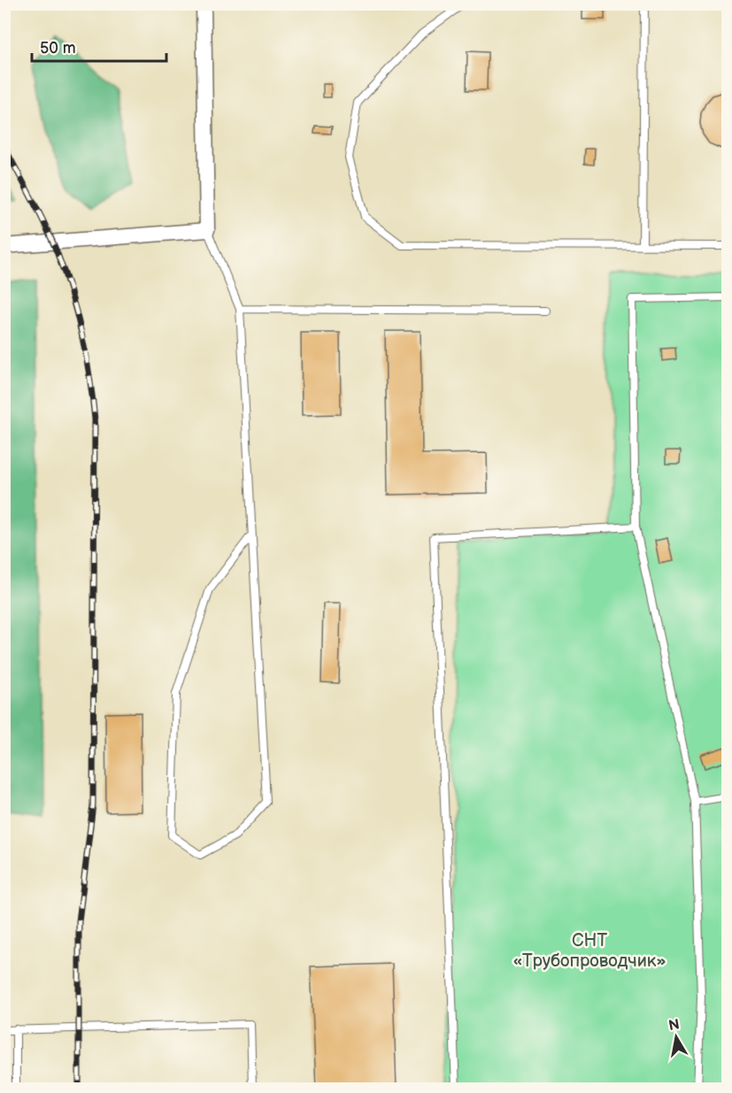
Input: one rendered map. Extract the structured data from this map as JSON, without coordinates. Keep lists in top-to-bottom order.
{
  "parks": ["СНТ «Трубопроводчик»"],
  "scale_bar": "50 m",
  "north": "top"
}
